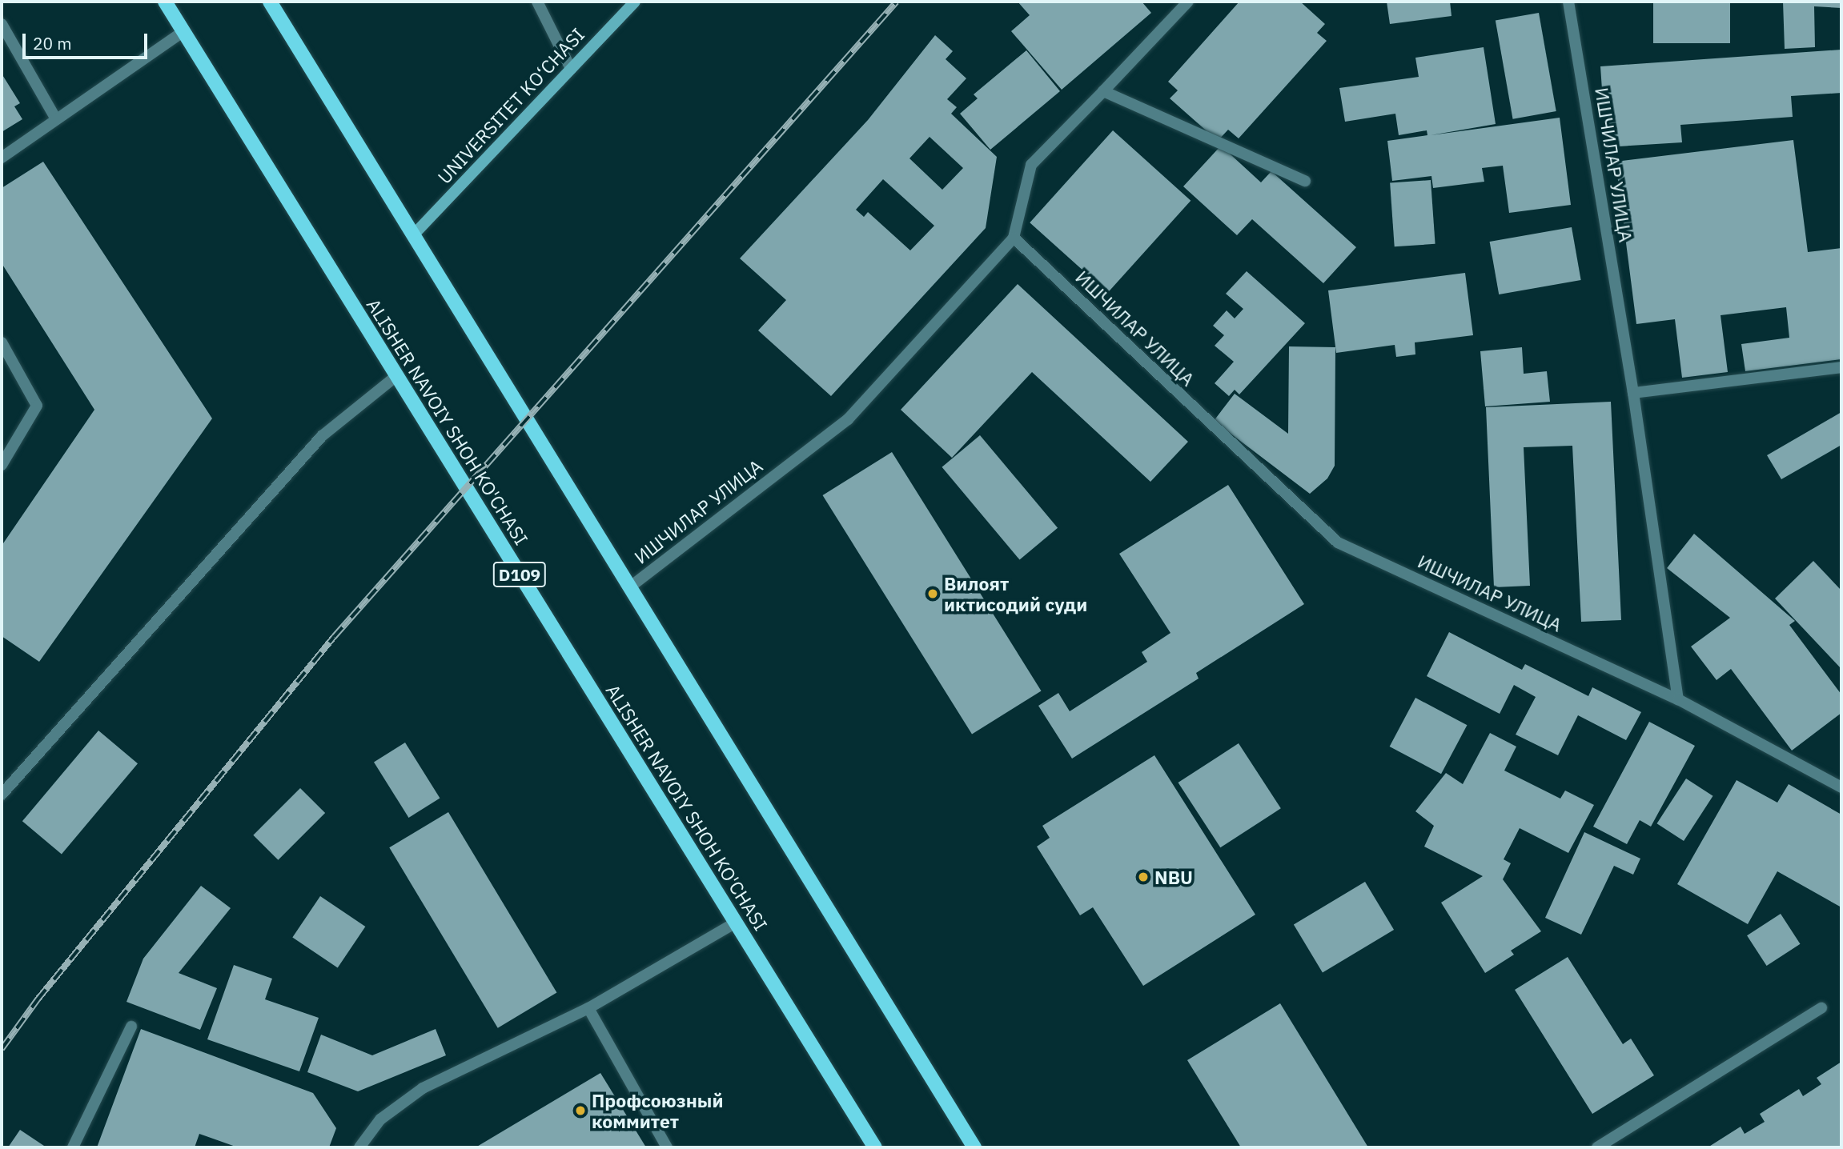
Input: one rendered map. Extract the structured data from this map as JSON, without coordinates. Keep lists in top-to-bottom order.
{
  "streets": {
    "main road": ["UNIVERSITET KО‘CHASI", "ALISHER NAVOIY SHOH KO'CHASI", "D109"],
    "street": ["ИШЧИЛАР УЛИЦА"]
  },
  "places": ["Вилоят иктисодий суди", "NBU", "Профсоюзный коммитет"],
  "scale_bar": "20 m"
}
